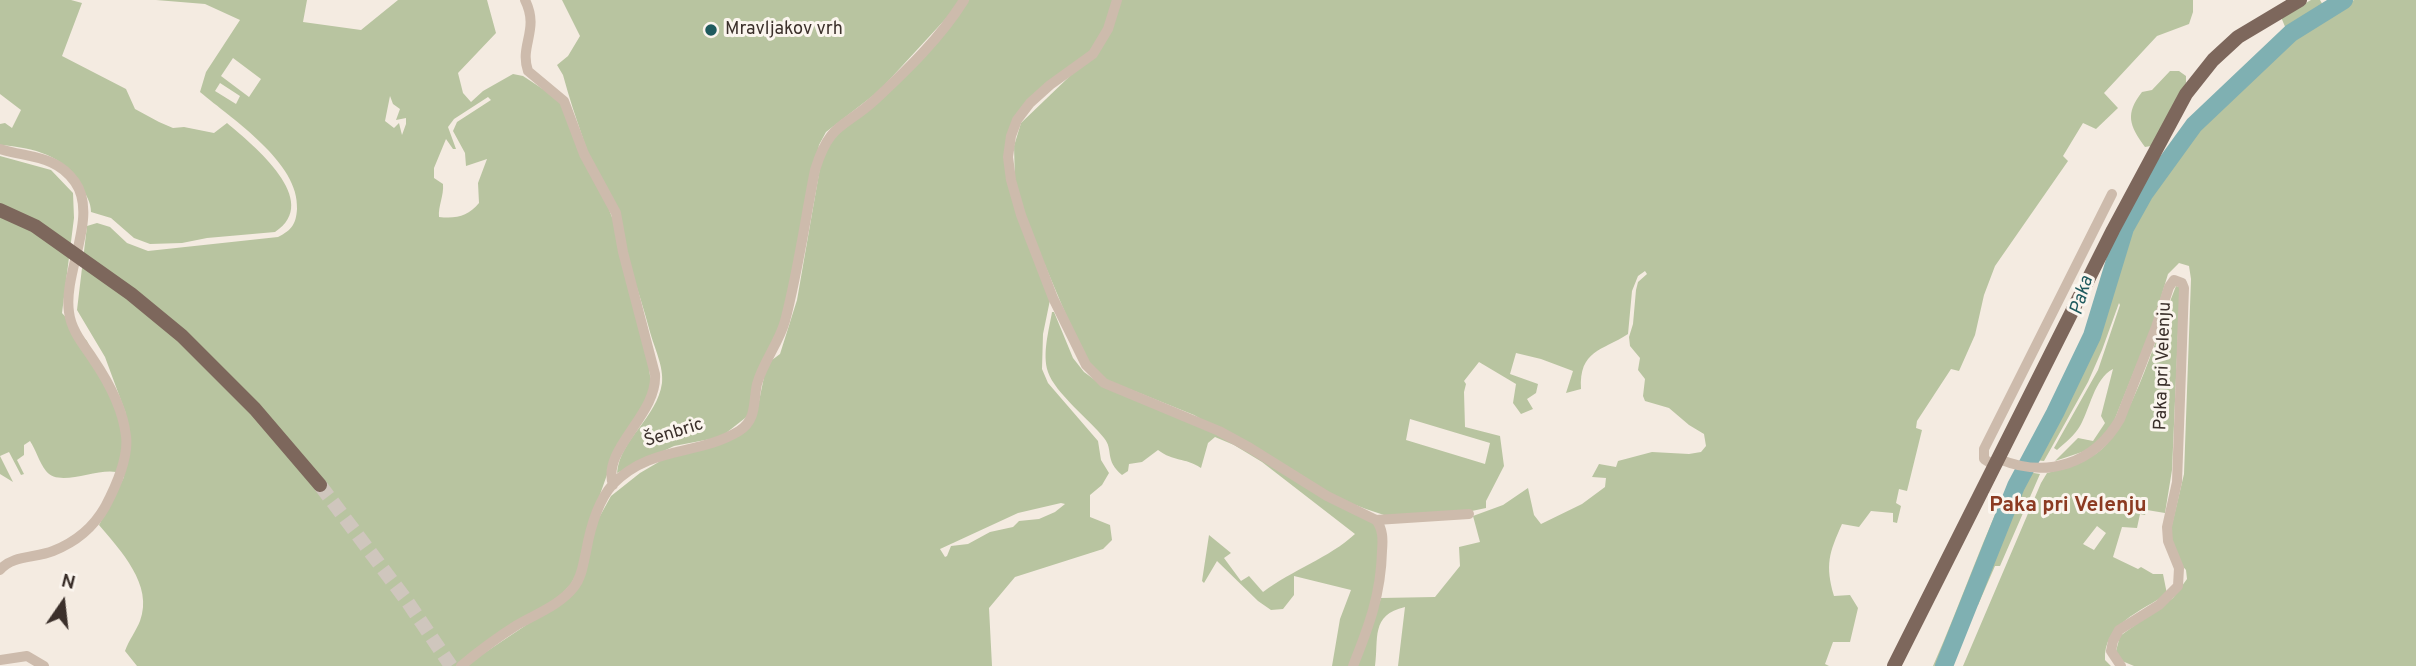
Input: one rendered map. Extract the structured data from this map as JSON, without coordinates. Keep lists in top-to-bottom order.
{
  "streets": {
    "street": ["Paka pri Velenju", "Šenbric"]
  },
  "districts": ["Paka pri Velenju"],
  "water": ["Paka"],
  "places": ["Mravljakov vrh"],
  "north": "top"
}
